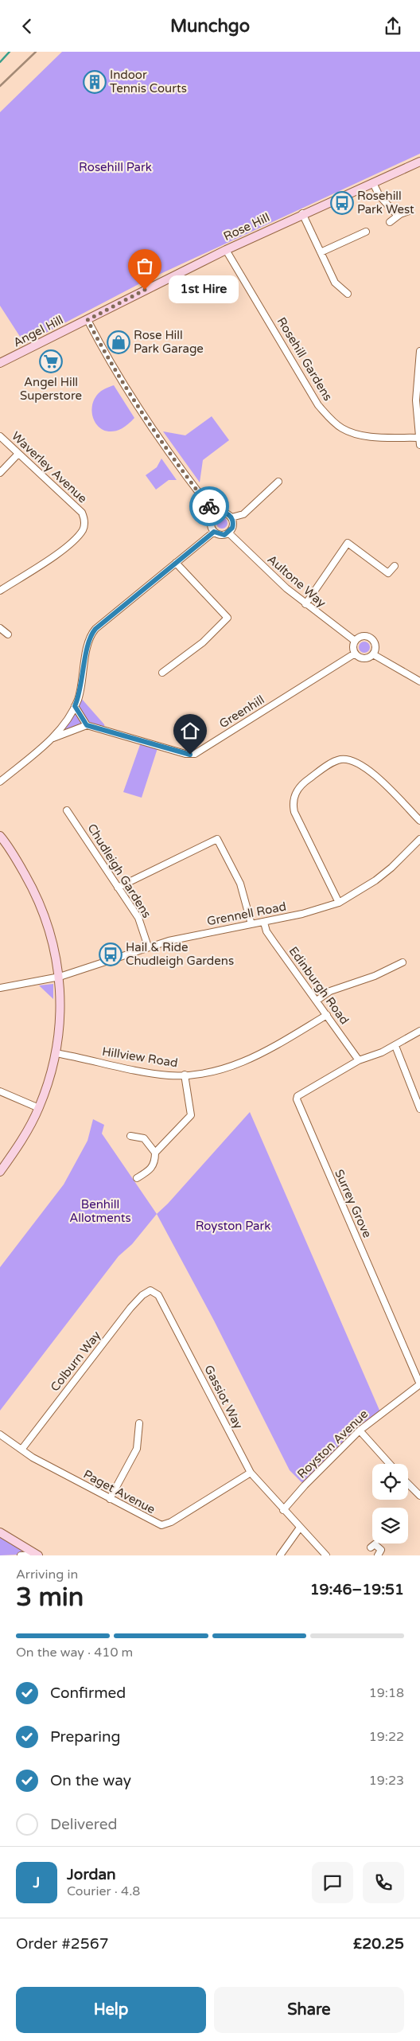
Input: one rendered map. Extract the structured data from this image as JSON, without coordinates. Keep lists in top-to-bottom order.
{
  "streets": {
    "main road": ["Rose Hill", "Angel Hill"],
    "street": [
      "Rosehill Gardens",
      "Waverley Avenue",
      "Aultone Way",
      "Greenhill",
      "Chudleigh Gardens",
      "Grennell Road",
      "Edinburgh Road",
      "Hillview Road",
      "Surrey Grove",
      "Colburn Way",
      "Gassiot Way",
      "Royston Avenue",
      "Paget Avenue"
    ]
  },
  "crossings": [
    ["Rose Hill", "Angel Hill"],
    ["Rose Hill", "Rosehill Gardens"],
    ["Aultone Way", "Greenhill"],
    ["Chudleigh Gardens", "Grennell Road"],
    ["Grennell Road", "Edinburgh Road"],
    ["Edinburgh Road", "Hillview Road"],
    ["Edinburgh Road", "Surrey Grove"],
    ["Surrey Grove", "Royston Avenue"],
    ["Colburn Way", "Gassiot Way"],
    ["Colburn Way", "Paget Avenue"],
    ["Gassiot Way", "Royston Avenue"],
    ["Gassiot Way", "Paget Avenue"]
  ],
  "parks": ["Rosehill Park", "Benhill Allotments", "Royston Park"],
  "places": {
    "building": ["Indoor Tennis Courts"],
    "bus stop": ["Rosehill Park West", "Hail & Ride Chudleigh Gardens"],
    "other": ["1st Hire"],
    "shop": ["Rose Hill Park Garage"],
    "supermarket": ["Angel Hill Superstore"]
  },
  "page": {
    "header": "Munchgo",
    "bubble": "1st Hire",
    "heading": ["3 min", "Arriving in", "19:46–19:51"],
    "panel": [
      "Jordan",
      "Courier · 4.8",
      "Order #2567",
      "£20.25"
    ],
    "bar": "On the way · 410 m",
    "list": [
      ["Confirmed", "19:18"],
      ["Preparing", "19:22"],
      ["On the way", "19:23"],
      "Delivered"
    ],
    "round": "J",
    "buttons": ["Help", "Share"]
  }
}
